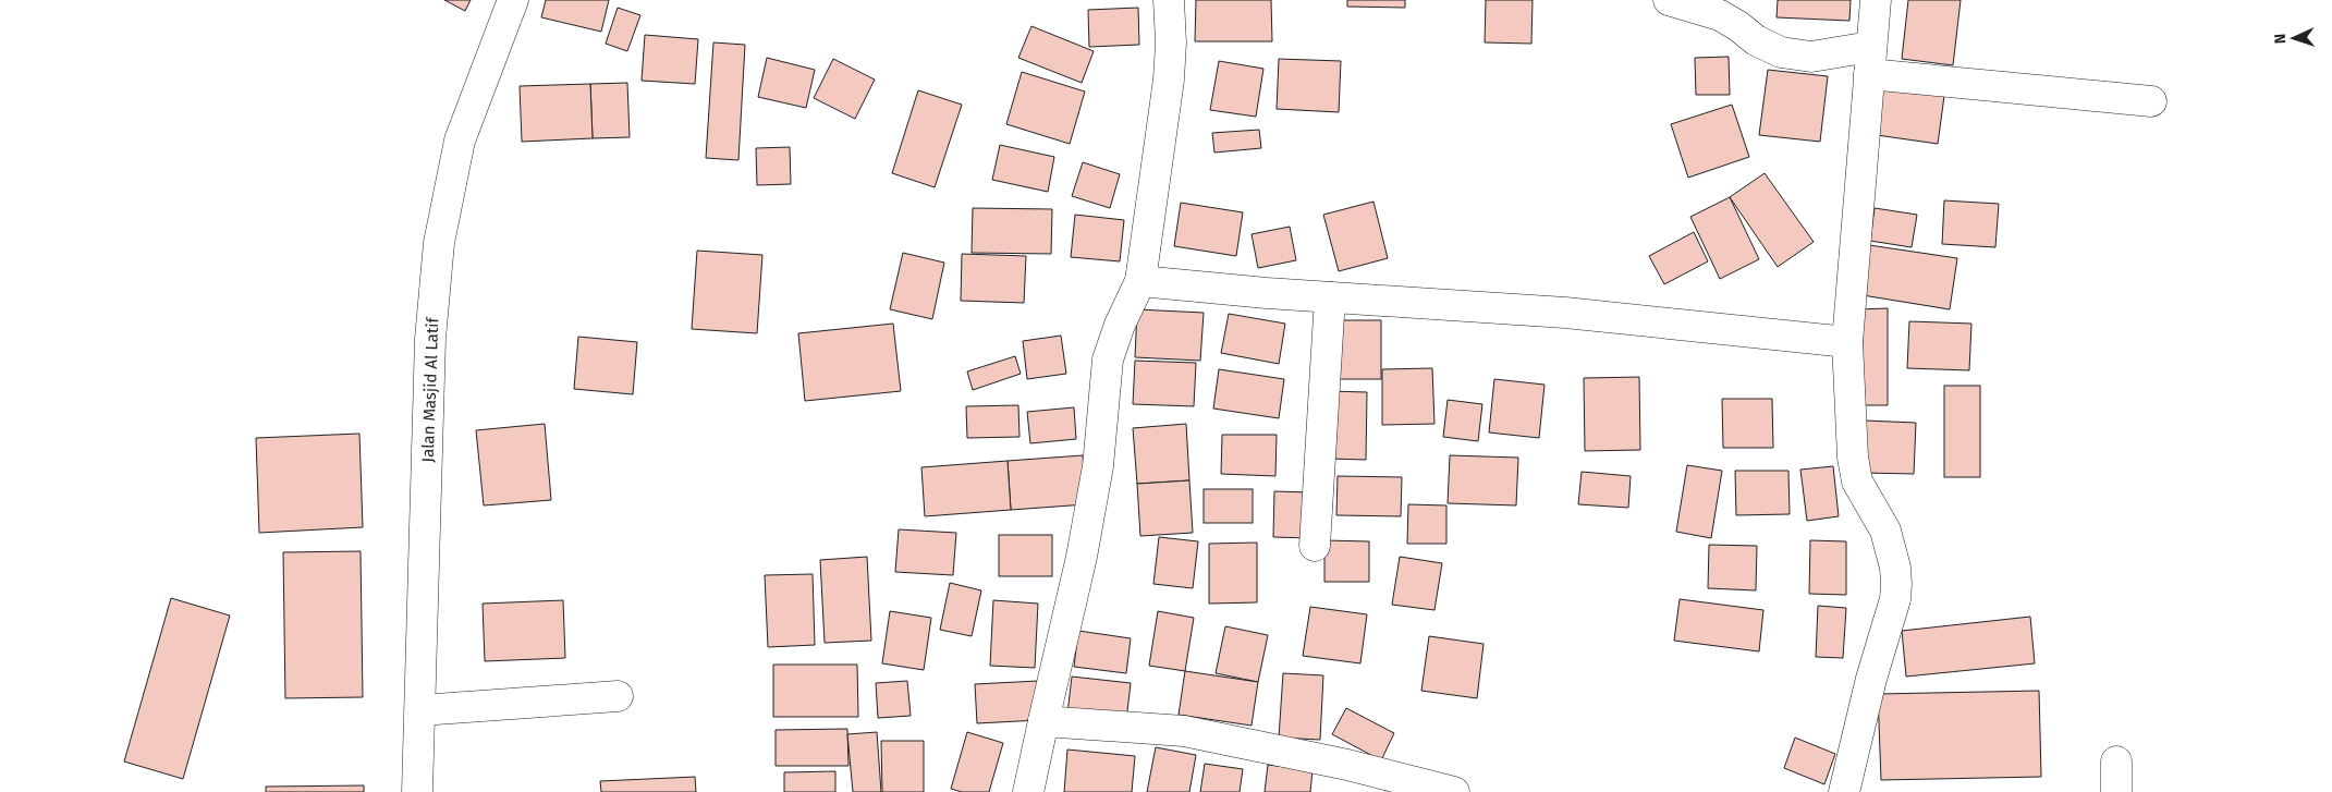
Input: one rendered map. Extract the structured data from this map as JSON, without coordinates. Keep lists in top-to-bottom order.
{
  "streets": {
    "street": ["Jalan Masjid Al Latif"]
  },
  "north": "left"
}
